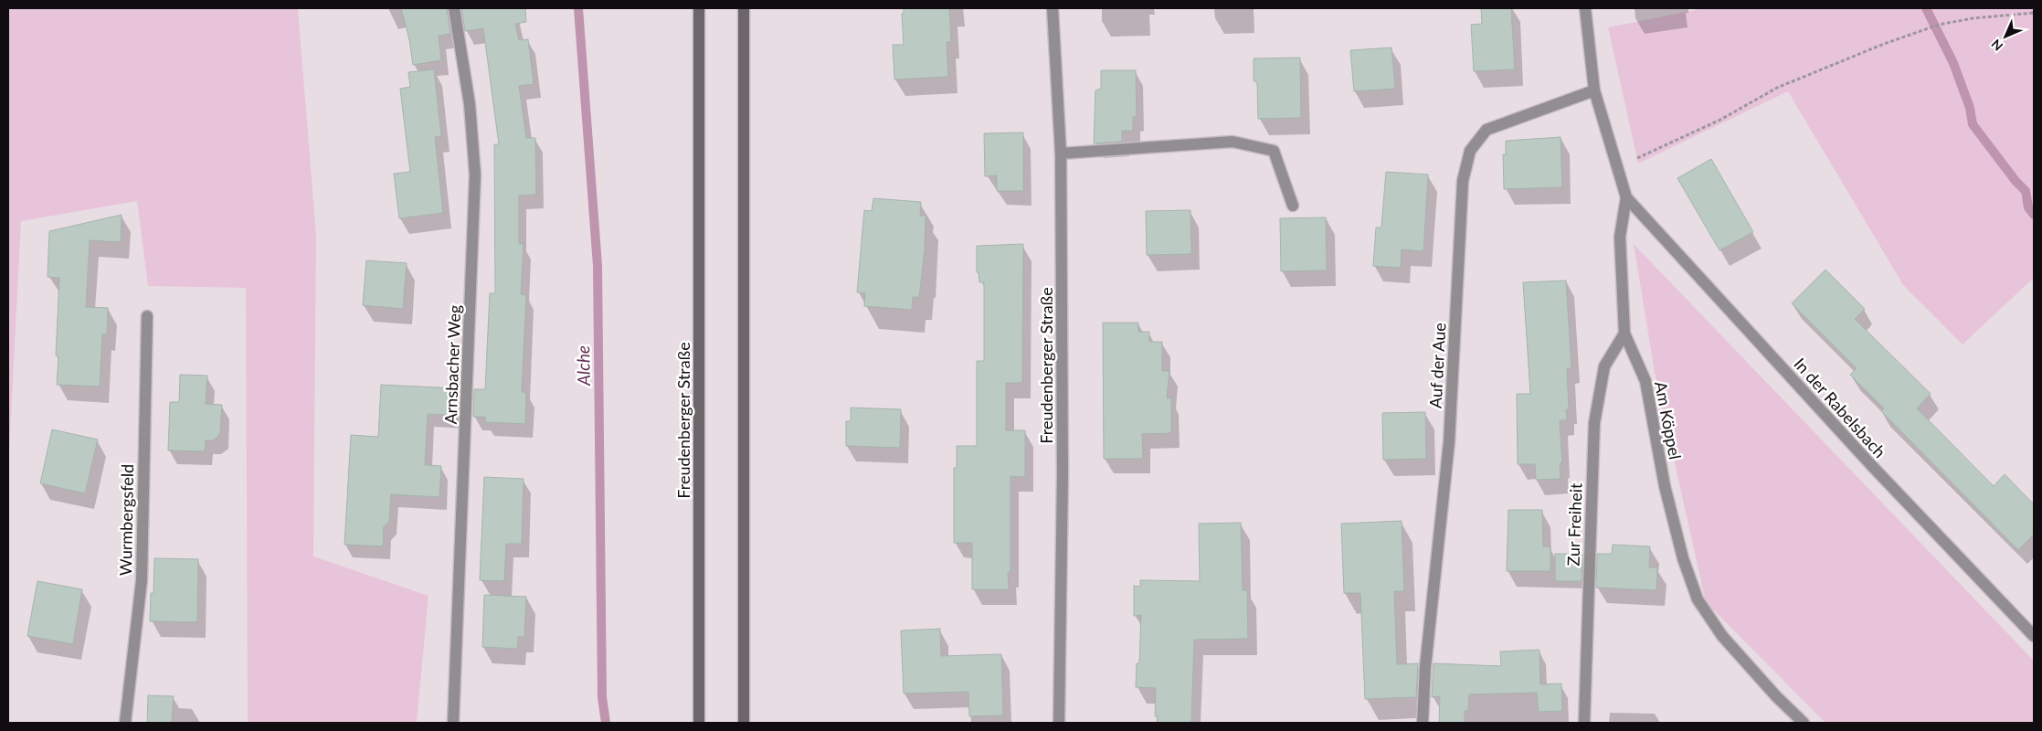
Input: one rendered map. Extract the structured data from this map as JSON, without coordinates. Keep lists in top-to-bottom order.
{
  "streets": {
    "main road": ["Freudenberger Straße"],
    "street": [
      "Arnsbacher Weg",
      "Auf der Aue",
      "In der Rabelsbach",
      "Am Köppel",
      "Wurmbergsfeld",
      "Zur Freiheit"
    ]
  },
  "crossings": [
    ["Auf der Aue", "Am Köppel"],
    ["In der Rabelsbach", "Am Köppel"],
    ["Am Köppel", "Zur Freiheit"]
  ],
  "water": ["Alche"],
  "north": "bottom left"
}
